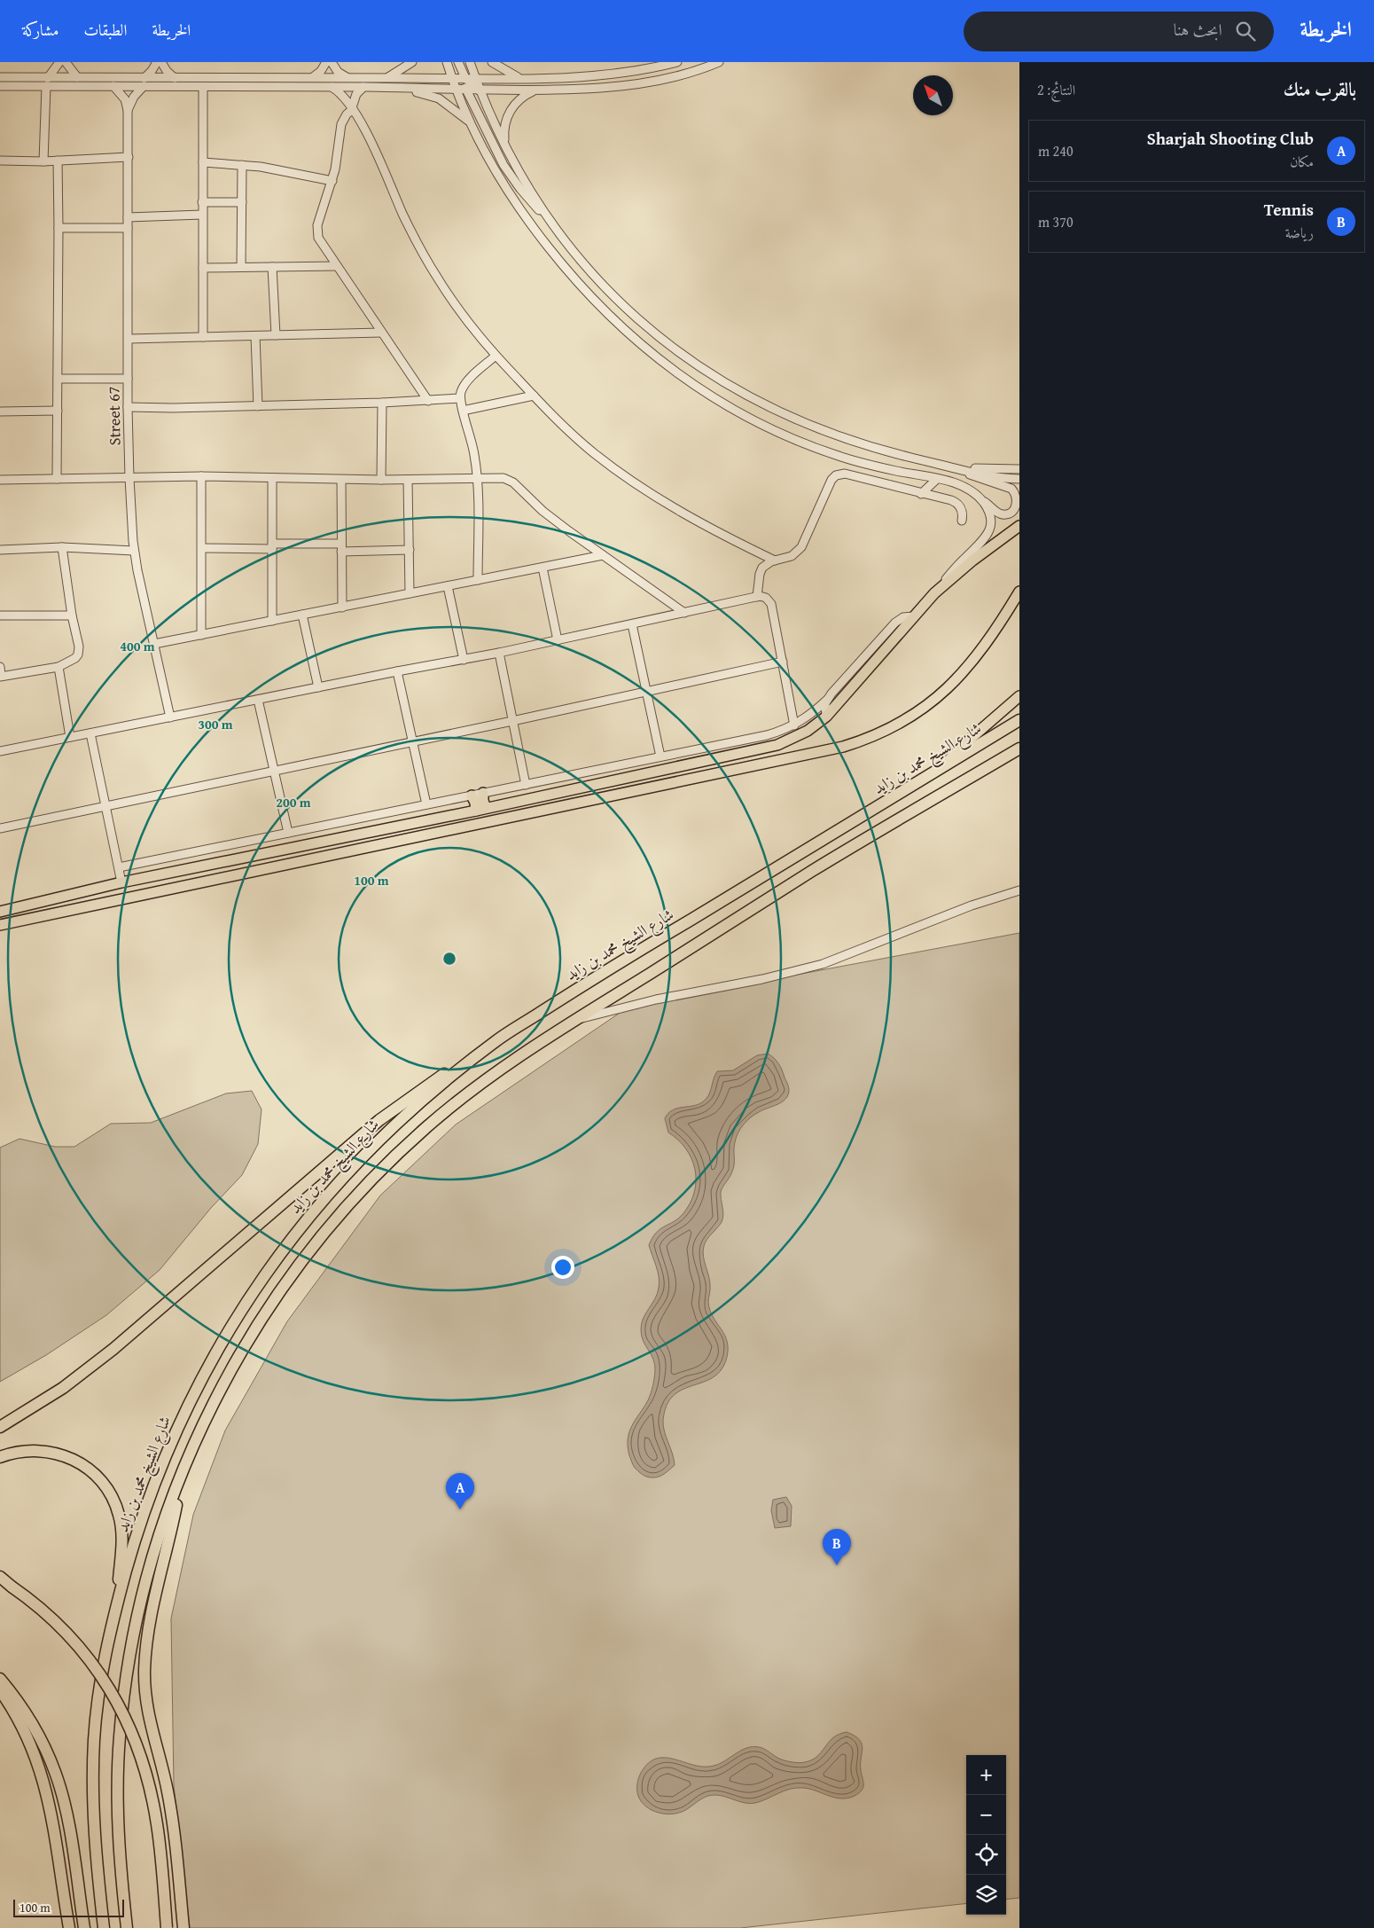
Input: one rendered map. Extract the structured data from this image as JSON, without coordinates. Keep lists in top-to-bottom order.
{
  "streets": {
    "highway": ["شارع الشيخ محمد بن زايد"],
    "street": ["Street 67"]
  },
  "scale_bar": "100 m",
  "north": "top left",
  "page": {
    "header": "الخريطة",
    "search": "ابحث هنا",
    "nav": ["الخريطة", "الطبقات", "مشاركة"],
    "heading": ["بالقرب منك", "النتائج: 2"],
    "list": [
      {
        "mark": "A",
        "name": "Sharjah Shooting Club",
        "note": "مكان",
        "value": "240 m"
      },
      {
        "mark": "B",
        "name": "Tennis",
        "note": "رياضة",
        "value": "370 m"
      }
    ],
    "pins": ["A", "B"],
    "map_buttons": ["+", "−"],
    "scale": "100 m"
  },
  "rings": [
    "400 m",
    "300 m",
    "200 m",
    "100 m"
  ]
}
